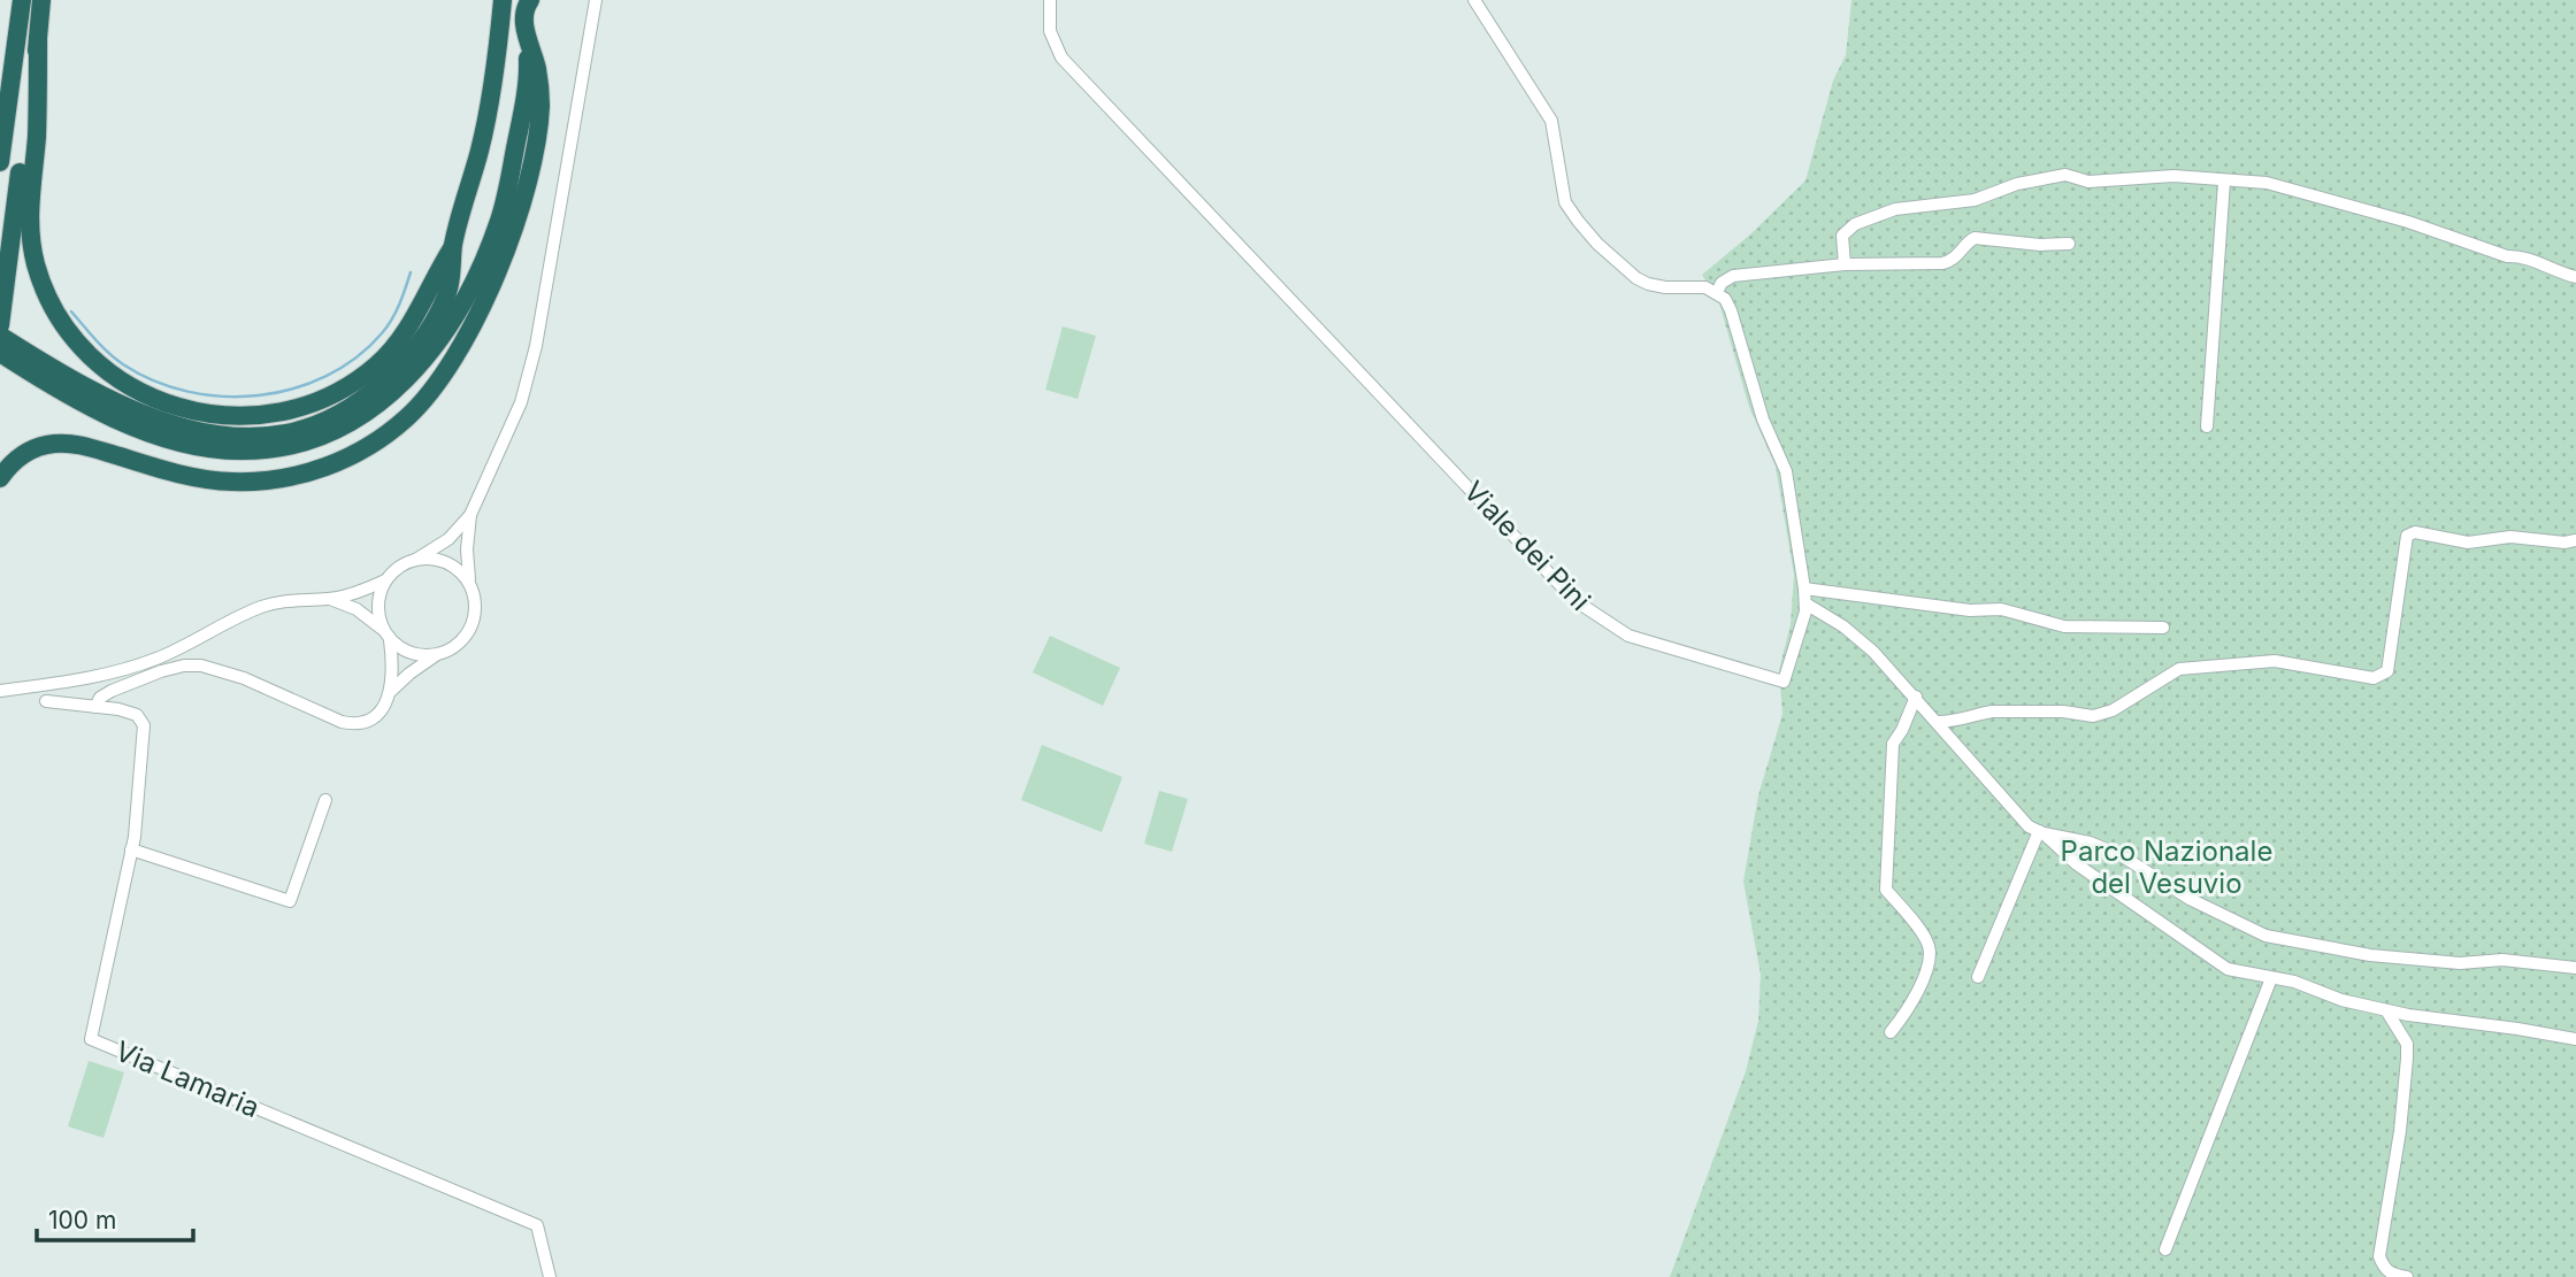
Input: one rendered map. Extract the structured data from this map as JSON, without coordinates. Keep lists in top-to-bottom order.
{
  "streets": {
    "street": ["Viale dei Pini", "Via Lamaria"]
  },
  "parks": ["Parco Nazionale del Vesuvio"],
  "scale_bar": "100 m"
}
